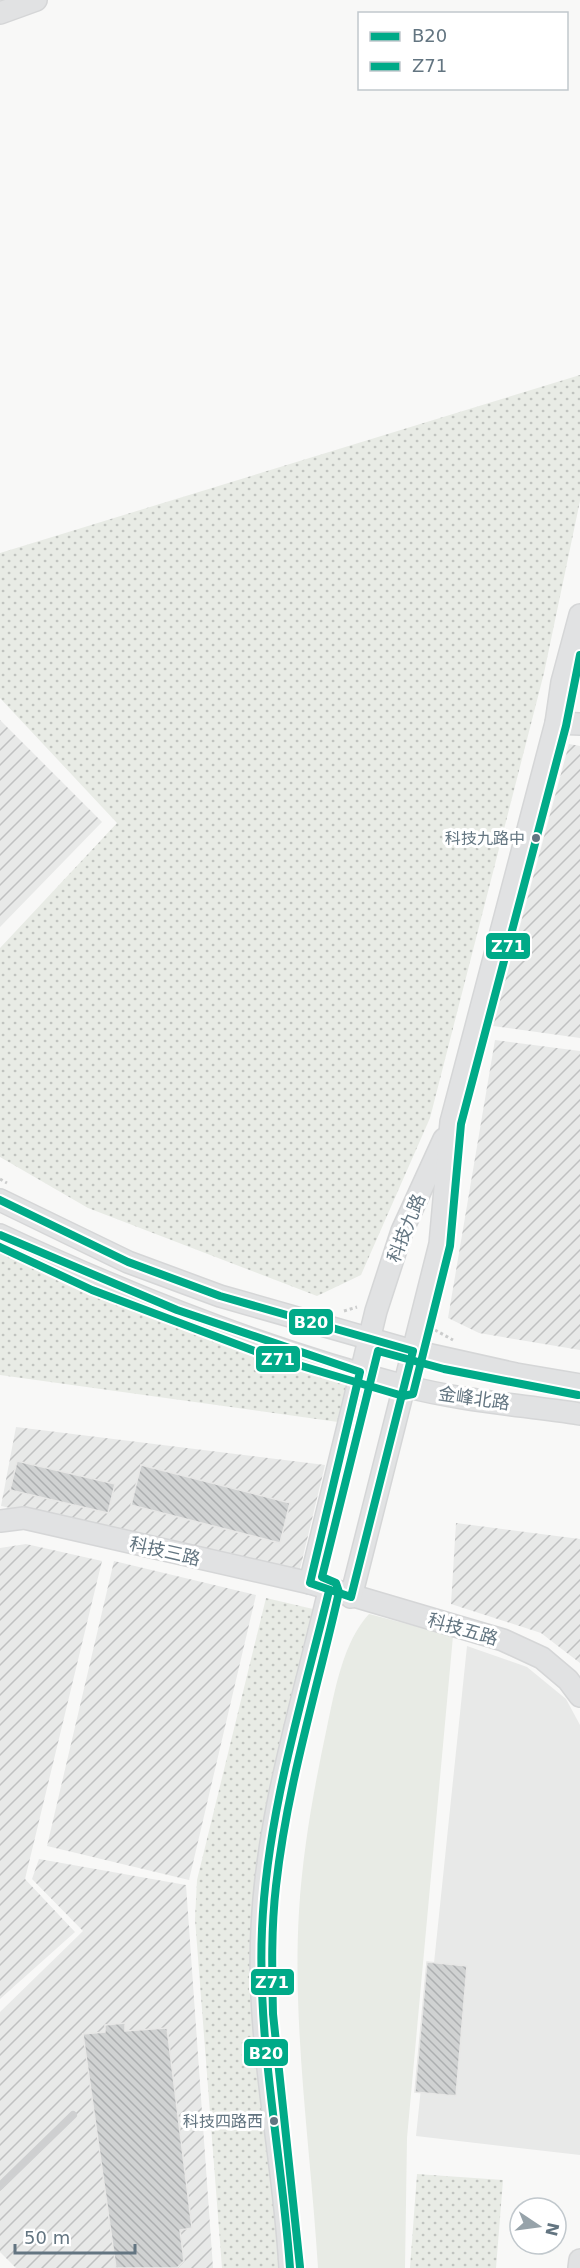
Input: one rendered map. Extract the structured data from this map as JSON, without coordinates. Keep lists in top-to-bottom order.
{
  "streets": {
    "street": [
      "科技九路",
      "金峰北路",
      "科技三路",
      "科技五路"
    ]
  },
  "crossings": [
    ["科技九路", "金峰北路"],
    ["科技九路", "科技三路"],
    ["科技九路", "科技五路"],
    ["科技三路", "科技五路"]
  ],
  "places": ["科技九路中", "科技四路西"],
  "lines": ["transit line Z71", "transit line B20"],
  "legend": ["B20", "Z71"],
  "scale_bar": "50 m",
  "north": "right"
}
